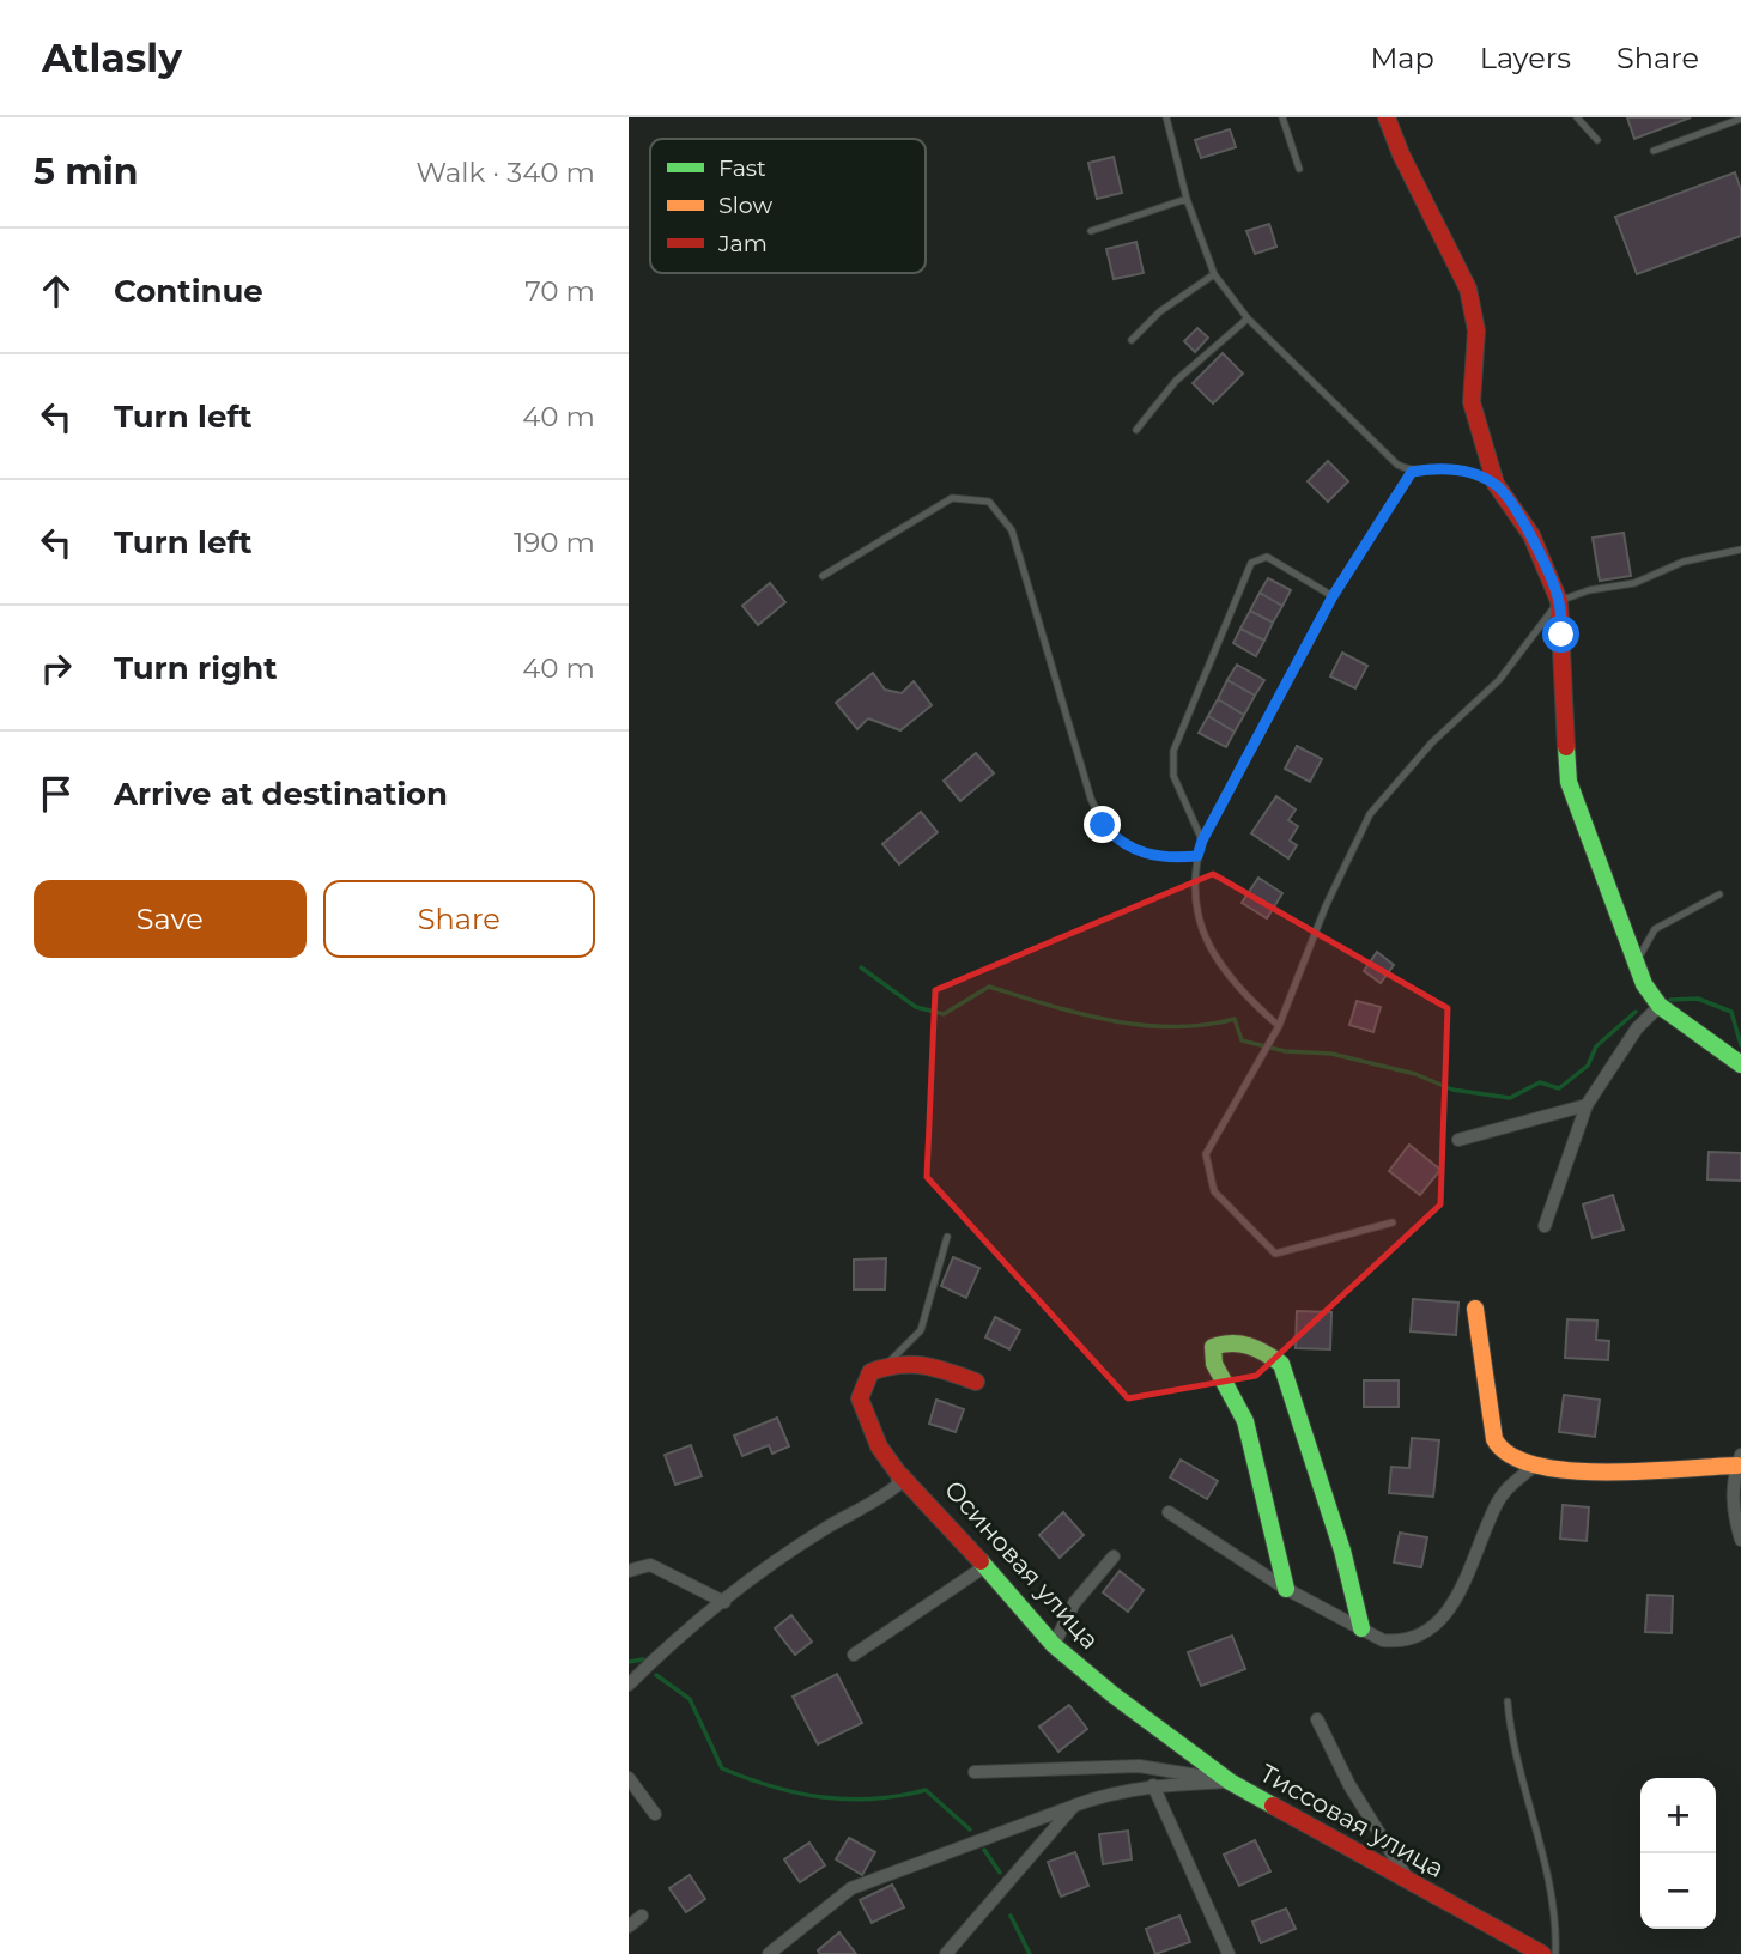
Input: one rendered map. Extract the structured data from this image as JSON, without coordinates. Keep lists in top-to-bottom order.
{
  "streets": {
    "street": ["Осиновая улица", "Тиссовая улица"]
  },
  "crossings": [
    ["Осиновая улица", "Тиссовая улица"]
  ],
  "legend": ["Fast", "Slow", "Jam"],
  "page": {
    "header": "Atlasly",
    "nav": ["Map", "Layers", "Share"],
    "heading": ["5 min", "Walk · 340 m"],
    "list": [
      ["Continue", "70 m"],
      ["Turn left", "40 m"],
      ["Turn left", "190 m"],
      ["Turn right", "40 m"],
      "Arrive at destination"
    ],
    "buttons": ["Save", "Share"],
    "map_buttons": ["+", "−"]
  }
}
